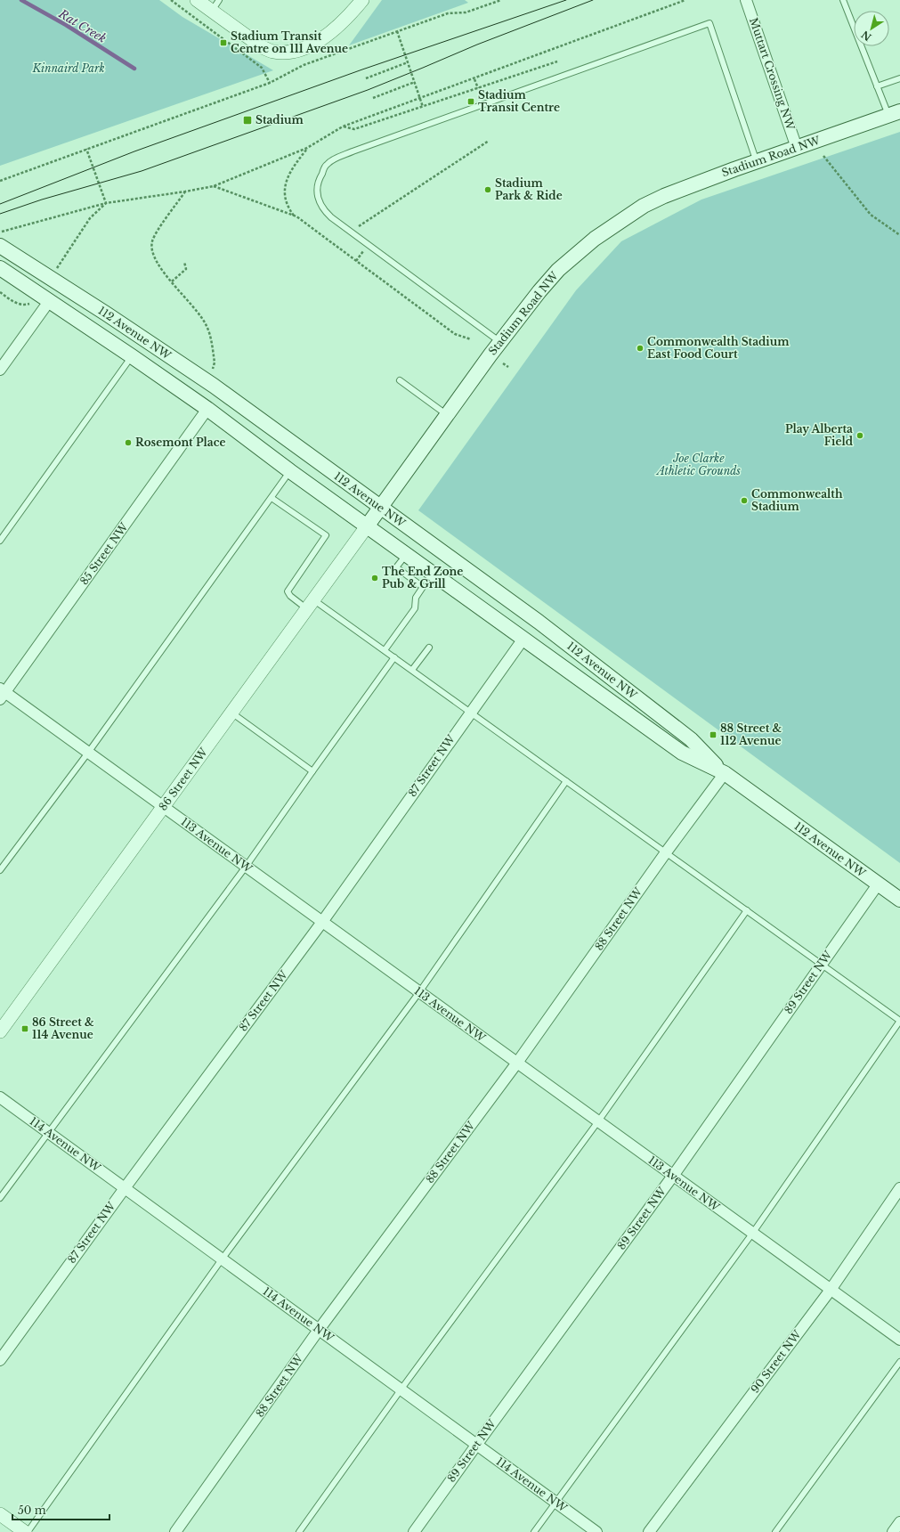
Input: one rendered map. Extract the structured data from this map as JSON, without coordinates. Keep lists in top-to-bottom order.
{
  "streets": {
    "main road": ["Stadium Road NW", "112 Avenue NW"],
    "street": [
      "Muttart Crossing NW",
      "85 Street NW",
      "87 Street NW",
      "86 Street NW",
      "113 Avenue NW",
      "88 Street NW",
      "89 Street NW",
      "114 Avenue NW",
      "90 Street NW"
    ]
  },
  "crossings": [
    ["Muttart Crossing NW", "Stadium Road NW"],
    ["Stadium Road NW", "112 Avenue NW"],
    ["Stadium Road NW", "86 Street NW"],
    ["112 Avenue NW", "85 Street NW"],
    ["112 Avenue NW", "87 Street NW"],
    ["112 Avenue NW", "86 Street NW"],
    ["112 Avenue NW", "88 Street NW"],
    ["112 Avenue NW", "89 Street NW"],
    ["85 Street NW", "113 Avenue NW"],
    ["87 Street NW", "113 Avenue NW"],
    ["87 Street NW", "114 Avenue NW"],
    ["86 Street NW", "113 Avenue NW"],
    ["113 Avenue NW", "88 Street NW"],
    ["113 Avenue NW", "89 Street NW"],
    ["113 Avenue NW", "90 Street NW"],
    ["88 Street NW", "114 Avenue NW"],
    ["89 Street NW", "114 Avenue NW"]
  ],
  "water": ["Rat Creek"],
  "parks": ["Kinnaird Park", "Joe Clarke Athletic Grounds"],
  "places": {
    "transit": [
      "Stadium Transit Centre on 111 Avenue",
      "Stadium Transit Centre",
      "Stadium",
      "88 Street & 112 Avenue",
      "86 Street & 114 Avenue"
    ],
    "other": [
      "Stadium Park & Ride",
      "Commonwealth Stadium East Food Court",
      "Play Alberta Field",
      "Rosemont Place",
      "Commonwealth Stadium",
      "The End Zone Pub & Grill"
    ]
  },
  "scale_bar": "50 m",
  "north": "bottom left"
}
